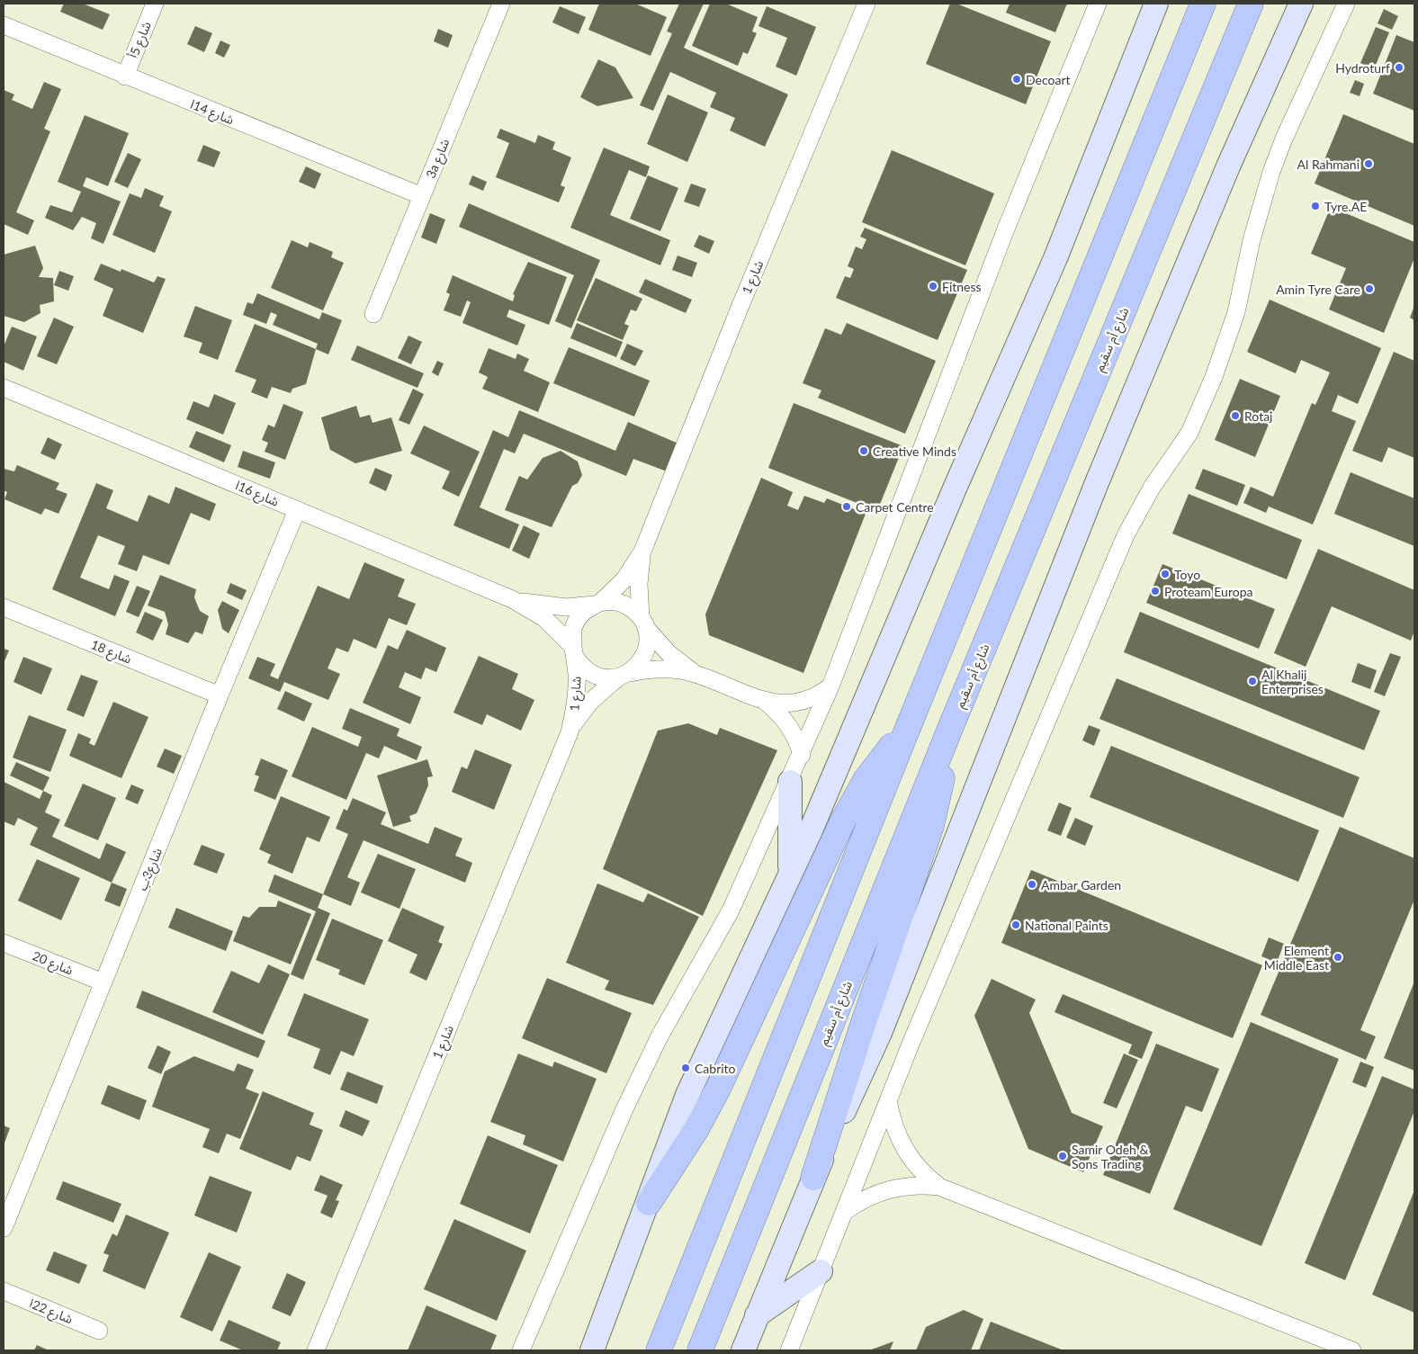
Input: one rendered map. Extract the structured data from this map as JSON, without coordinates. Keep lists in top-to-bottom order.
{
  "streets": {
    "main road": ["شارع أم سقيم"],
    "street": [
      "شارع 5أ",
      "شارع 14ا",
      "3a شارع",
      "شارع 1",
      "شارع 16ا",
      "شارع 18",
      "شارع3ب",
      "شارع 20",
      "شارع 22ا"
    ]
  },
  "crossings": [
    ["شارع 5أ", "شارع 14ا"],
    ["شارع 14ا", "3a شارع"],
    ["شارع 1", "شارع 16ا"],
    ["شارع 16ا", "شارع3ب"],
    ["شارع 18", "شارع3ب"],
    ["شارع3ب", "شارع 20"]
  ],
  "places": [
    "Hydroturf",
    "Decoart",
    "Al Rahmani",
    "Tyre.AE",
    "Fitness",
    "Amin Tyre Care",
    "Rotaj",
    "Creative Minds",
    "Carpet Centre",
    "Toyo",
    "Proteam Europa",
    "Al Khalij Enterprises",
    "Ambar Garden",
    "National Paints",
    "Element Middle East",
    "Cabrito",
    "Samir Odeh & Sons Trading"
  ]
}
